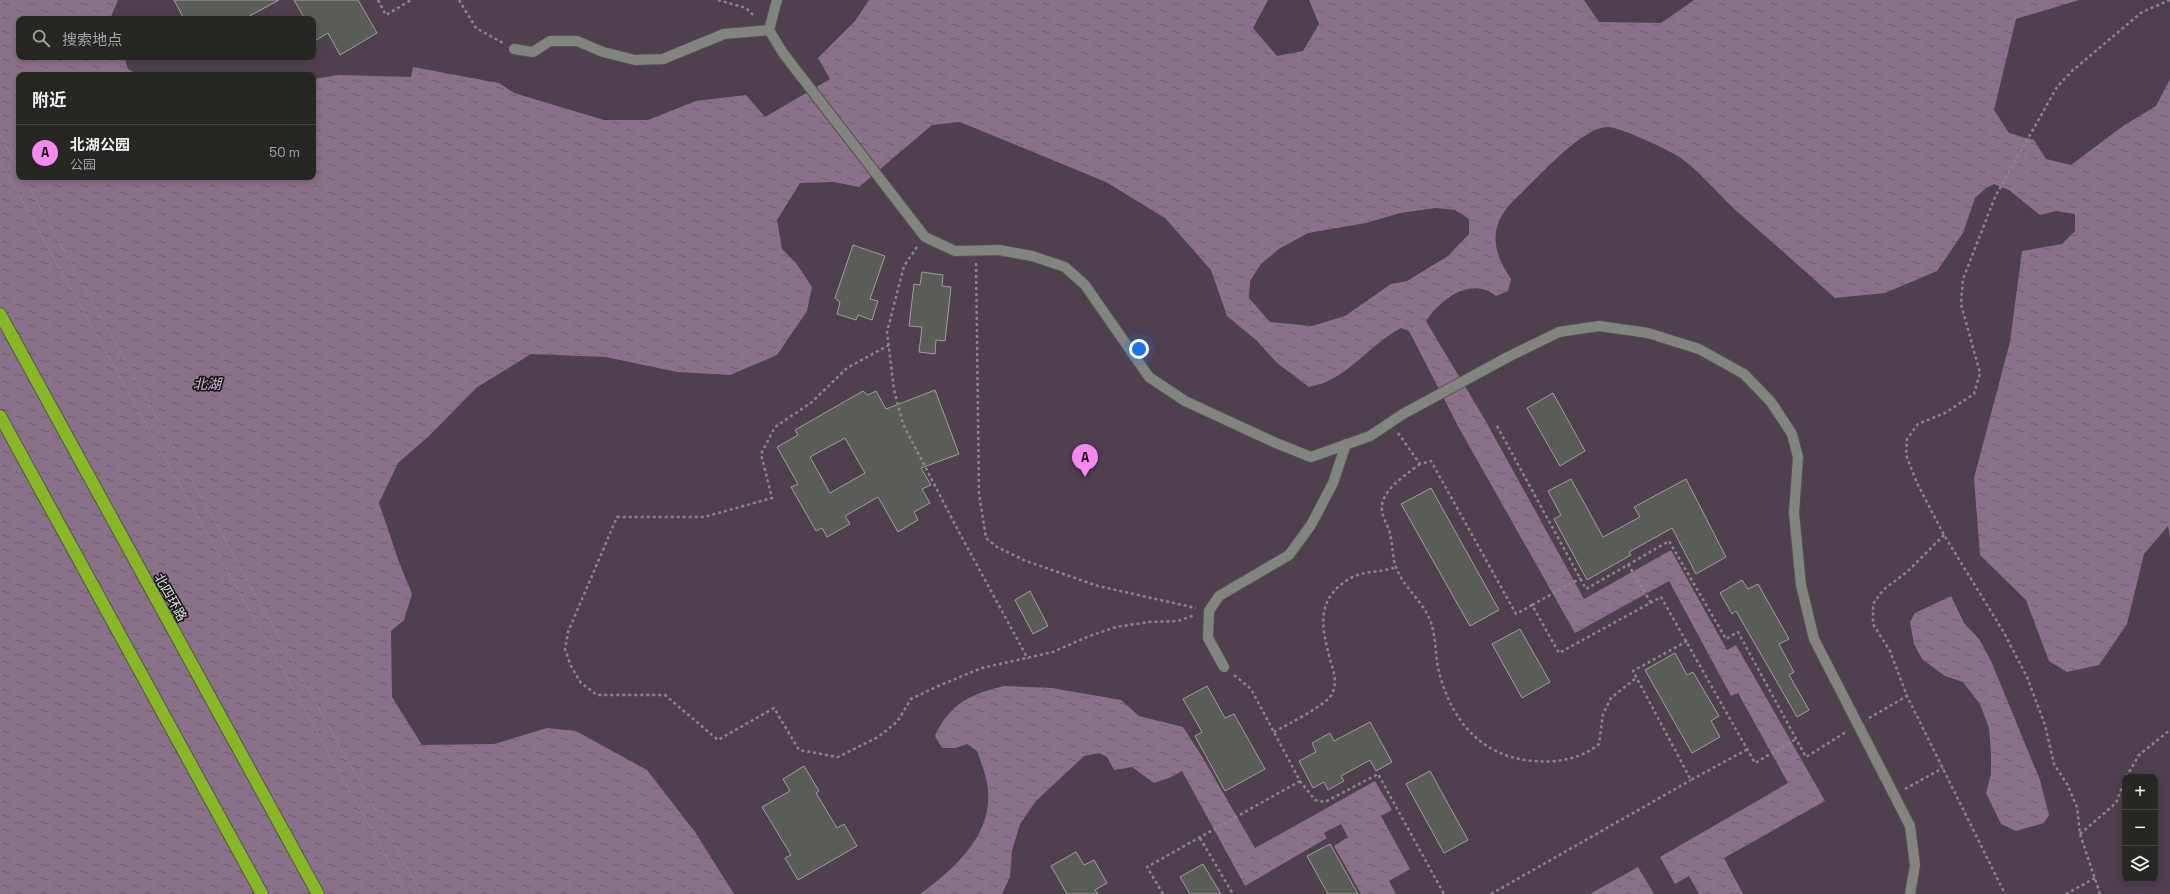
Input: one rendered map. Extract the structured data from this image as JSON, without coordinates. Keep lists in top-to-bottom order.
{
  "streets": {
    "highway": ["北四环路"]
  },
  "water": ["北湖"],
  "page": {
    "search": "搜索地点",
    "heading": "附近",
    "list": [
      {
        "mark": "A",
        "name": "北湖公园",
        "note": "公园",
        "value": "50 m"
      }
    ],
    "pins": "A",
    "map_buttons": ["+", "−"]
  }
}
